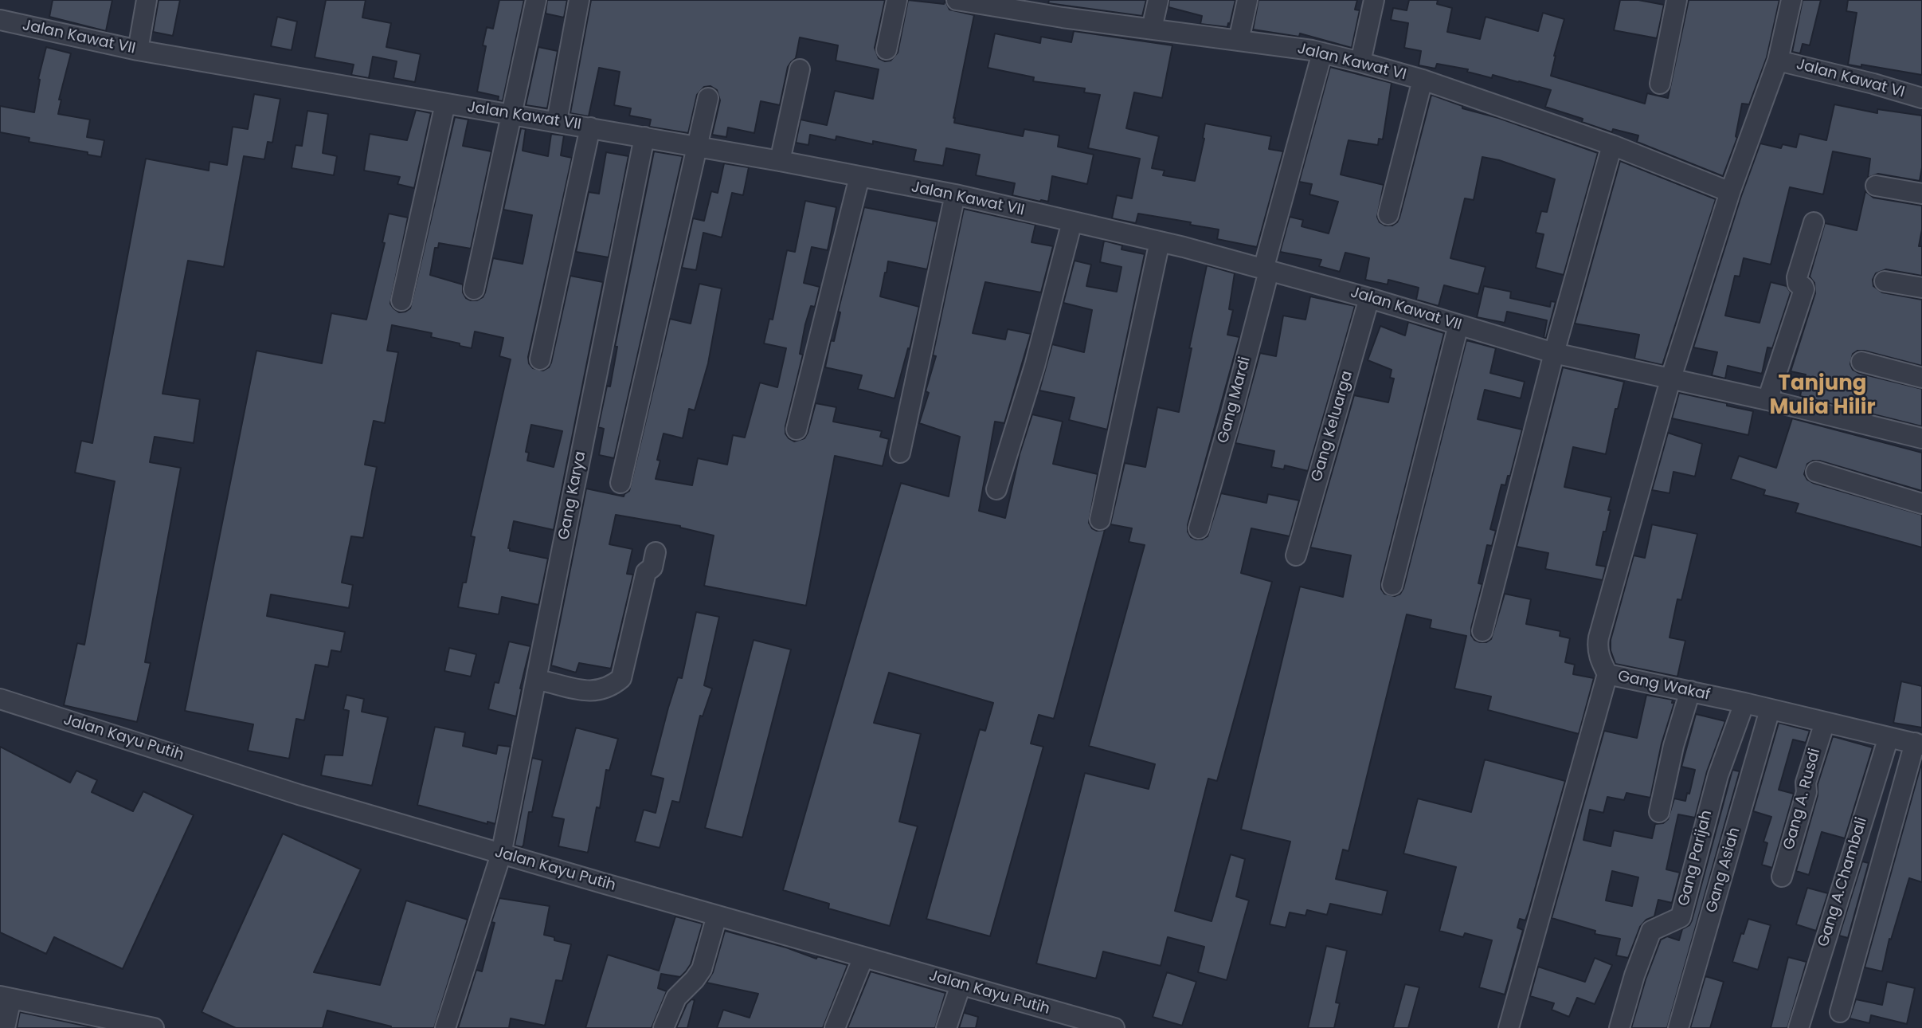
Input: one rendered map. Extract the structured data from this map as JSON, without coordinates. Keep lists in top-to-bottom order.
{
  "streets": {
    "street": [
      "Jalan Kawat VII",
      "Jalan Kawat VI",
      "Gang Mardi",
      "Gang Keluarga",
      "Gang Karya",
      "Gang Wakaf",
      "Jalan Kayu Putih",
      "Gang A. Rusdi",
      "Gang Parijah",
      "Gang Asiah",
      "Gang A.Chambali"
    ]
  },
  "crossings": [
    ["Jalan Kawat VII", "Gang Mardi"],
    ["Jalan Kawat VII", "Gang Keluarga"],
    ["Jalan Kawat VII", "Gang Karya"],
    ["Jalan Kawat VII", "Gang Wakaf"],
    ["Jalan Kawat VI", "Gang Mardi"],
    ["Jalan Kawat VI", "Gang Wakaf"],
    ["Gang Karya", "Jalan Kayu Putih"],
    ["Gang Wakaf", "Gang A. Rusdi"],
    ["Gang Wakaf", "Gang Parijah"],
    ["Gang Wakaf", "Gang A.Chambali"]
  ],
  "districts": ["Tanjung Mulia Hilir"]
}
